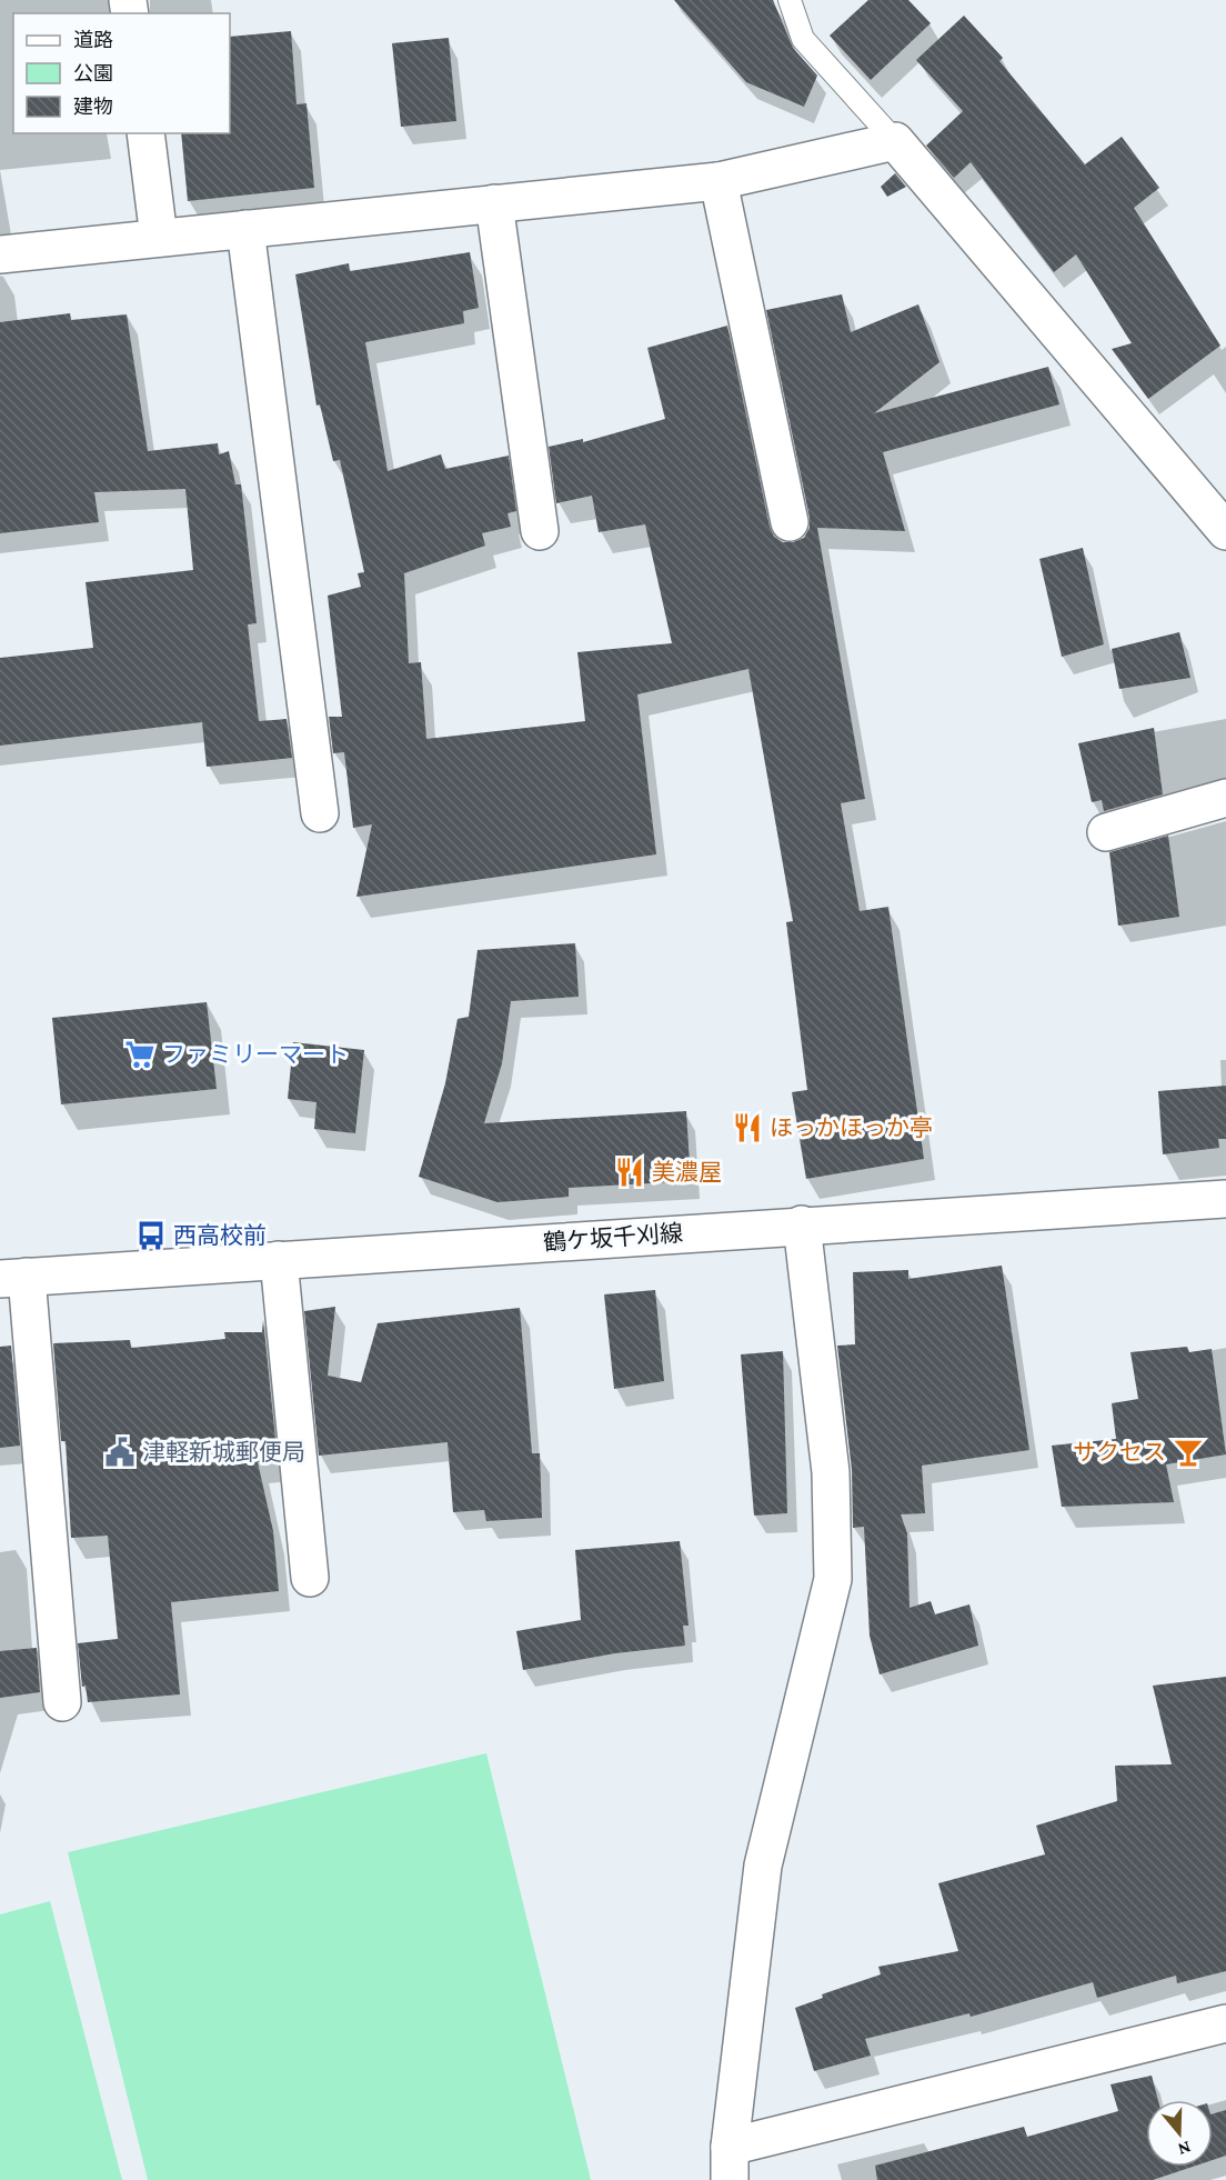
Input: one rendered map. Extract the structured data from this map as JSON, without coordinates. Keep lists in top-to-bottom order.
{
  "streets": {
    "street": ["鶴ケ坂千刈線"]
  },
  "places": {
    "supermarket": ["ファミリーマート"],
    "restaurant": ["ほっかほっか亭", "美濃屋"],
    "bus stop": ["西高校前"],
    "public building": ["津軽新城郵便局"],
    "bar": ["サクセス"]
  },
  "legend": ["道路", "公園", "建物"],
  "north": "bottom"
}
